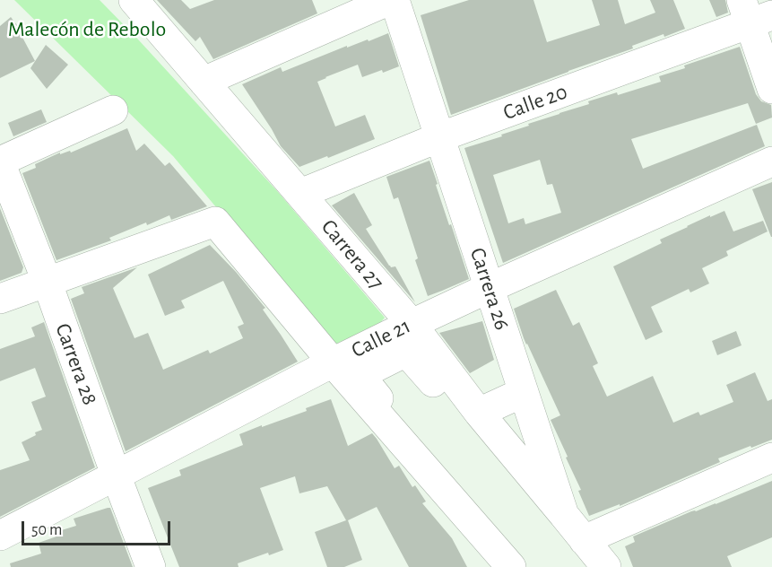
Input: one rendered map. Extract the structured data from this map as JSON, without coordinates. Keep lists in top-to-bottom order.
{
  "streets": {
    "street": [
      "Calle 20",
      "Carrera 27",
      "Carrera 26",
      "Calle 21",
      "Carrera 28"
    ]
  },
  "crossings": [
    ["Calle 20", "Carrera 27"],
    ["Calle 20", "Carrera 26"],
    ["Carrera 27", "Carrera 26"],
    ["Carrera 27", "Calle 21"],
    ["Carrera 26", "Calle 21"],
    ["Calle 21", "Carrera 28"]
  ],
  "parks": ["Malecón de Rebolo"],
  "scale_bar": "50 m"
}
